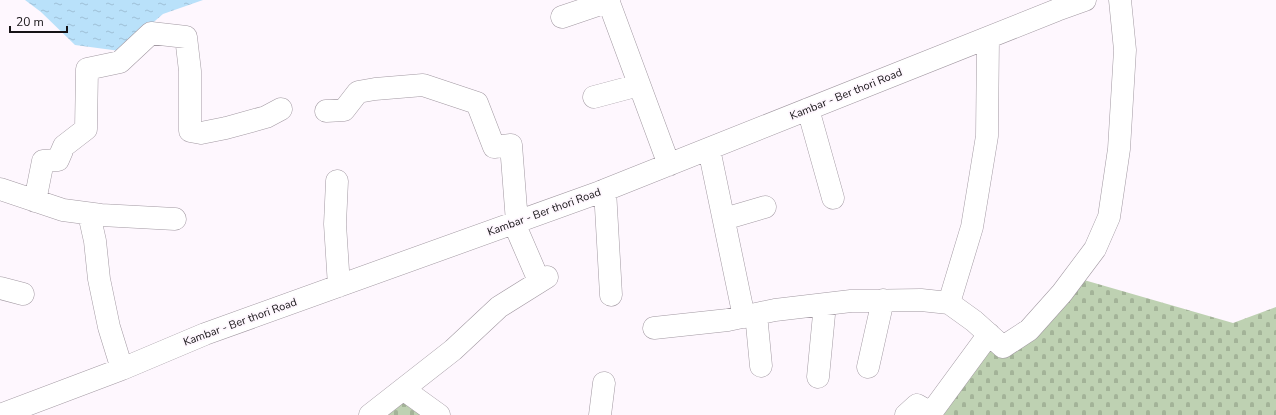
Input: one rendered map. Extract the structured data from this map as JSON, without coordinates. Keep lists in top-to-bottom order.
{
  "streets": {
    "street": ["Kambar - Ber thori Road"]
  },
  "scale_bar": "20 m"
}
